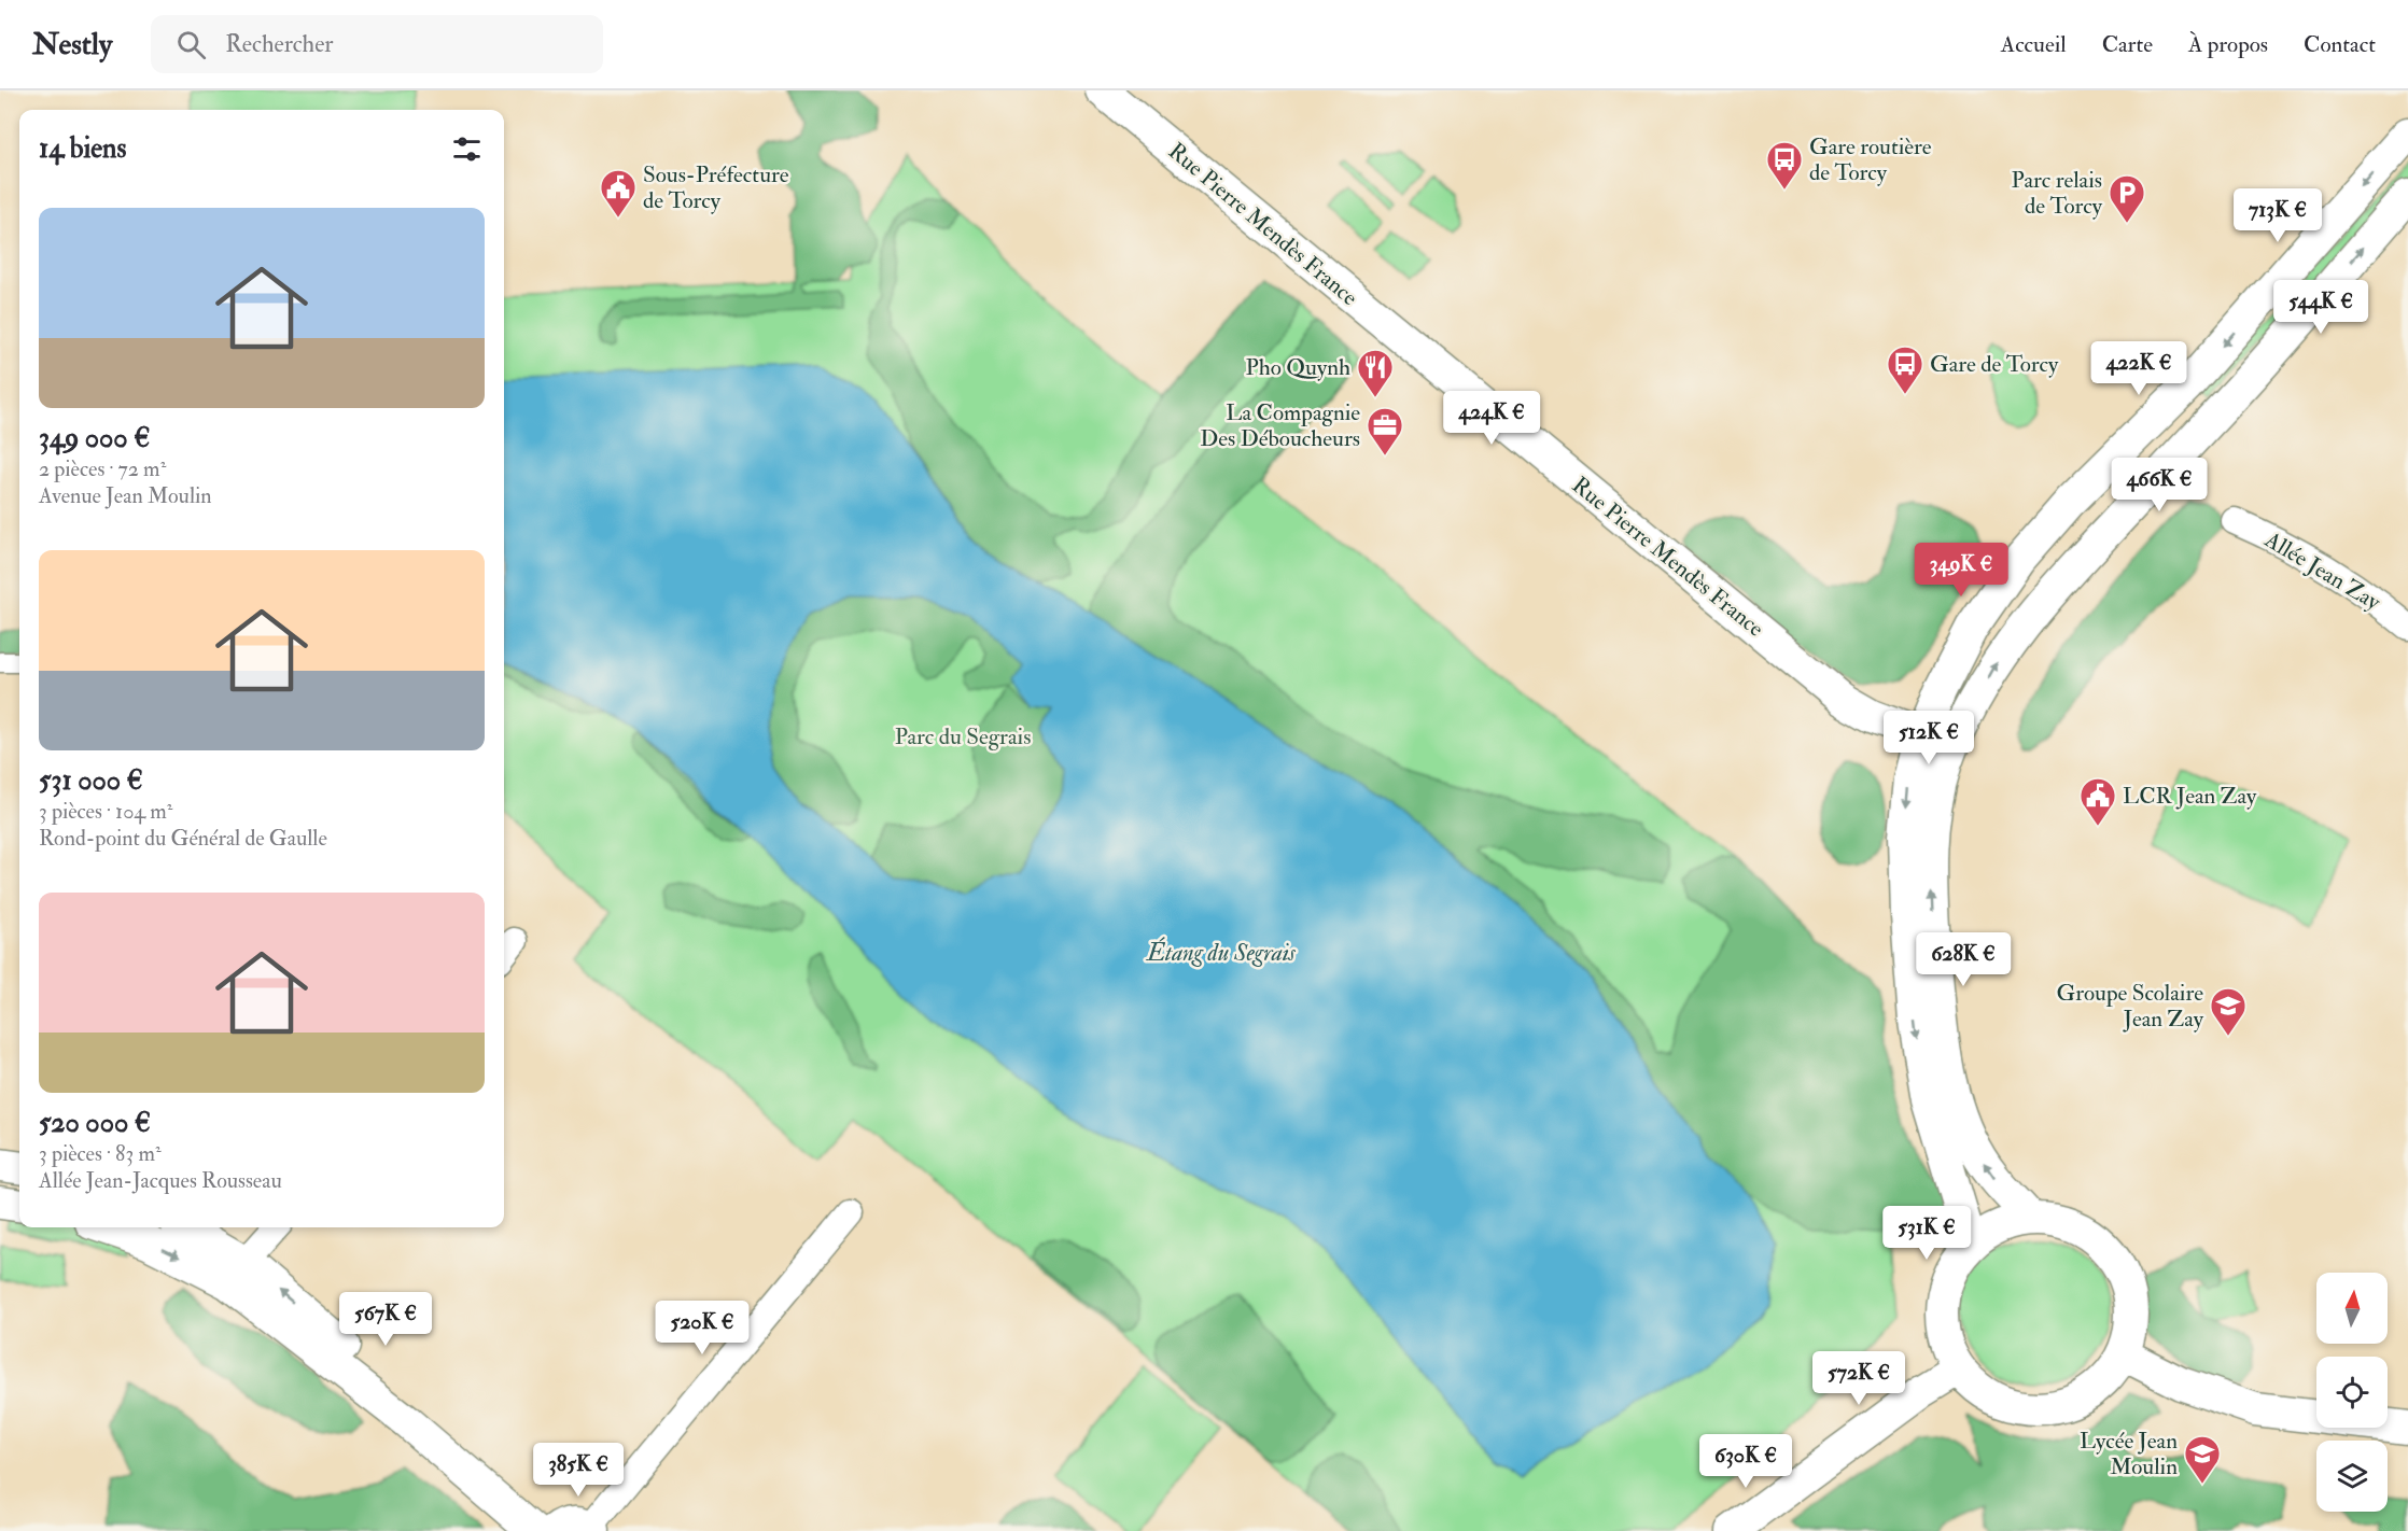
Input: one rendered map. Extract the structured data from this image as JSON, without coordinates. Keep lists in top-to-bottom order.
{
  "streets": {
    "street": ["Rue Pierre Mendès France", "Allée Jean Zay"]
  },
  "water": ["Étang du Segrais"],
  "parks": ["Parc du Segrais"],
  "places": {
    "bus stop": ["Gare routière de Torcy", "Gare de Torcy"],
    "public building": ["Sous-Préfecture de Torcy", "LCR Jean Zay"],
    "parking": ["Parc relais de Torcy"],
    "restaurant": ["Pho Quynh"],
    "office": ["La Compagnie Des Déboucheurs"],
    "school or university": ["Groupe Scolaire Jean Zay", "Lycée Jean Moulin"]
  },
  "north": "top",
  "page": {
    "header": "Nestly",
    "search": "Rechercher",
    "nav": [
      "Accueil",
      "Carte",
      "À propos",
      "Contact"
    ],
    "heading": "14 biens",
    "list": [
      {
        "name": "349 000 €",
        "note": "2 pièces · 72 m² · Avenue Jean Moulin"
      },
      {
        "name": "531 000 €",
        "note": "3 pièces · 104 m² · Rond-point du Général de Gaulle"
      },
      {
        "name": "520 000 €",
        "note": "3 pièces · 83 m² · Allée Jean-Jacques Rousseau"
      }
    ],
    "price": [
      "713K €",
      "544K €",
      "422K €",
      "424K €",
      "466K €",
      "349K €",
      "512K €",
      "628K €",
      "531K €",
      "567K €",
      "520K €",
      "572K €",
      "630K €",
      "385K €"
    ]
  }
}
